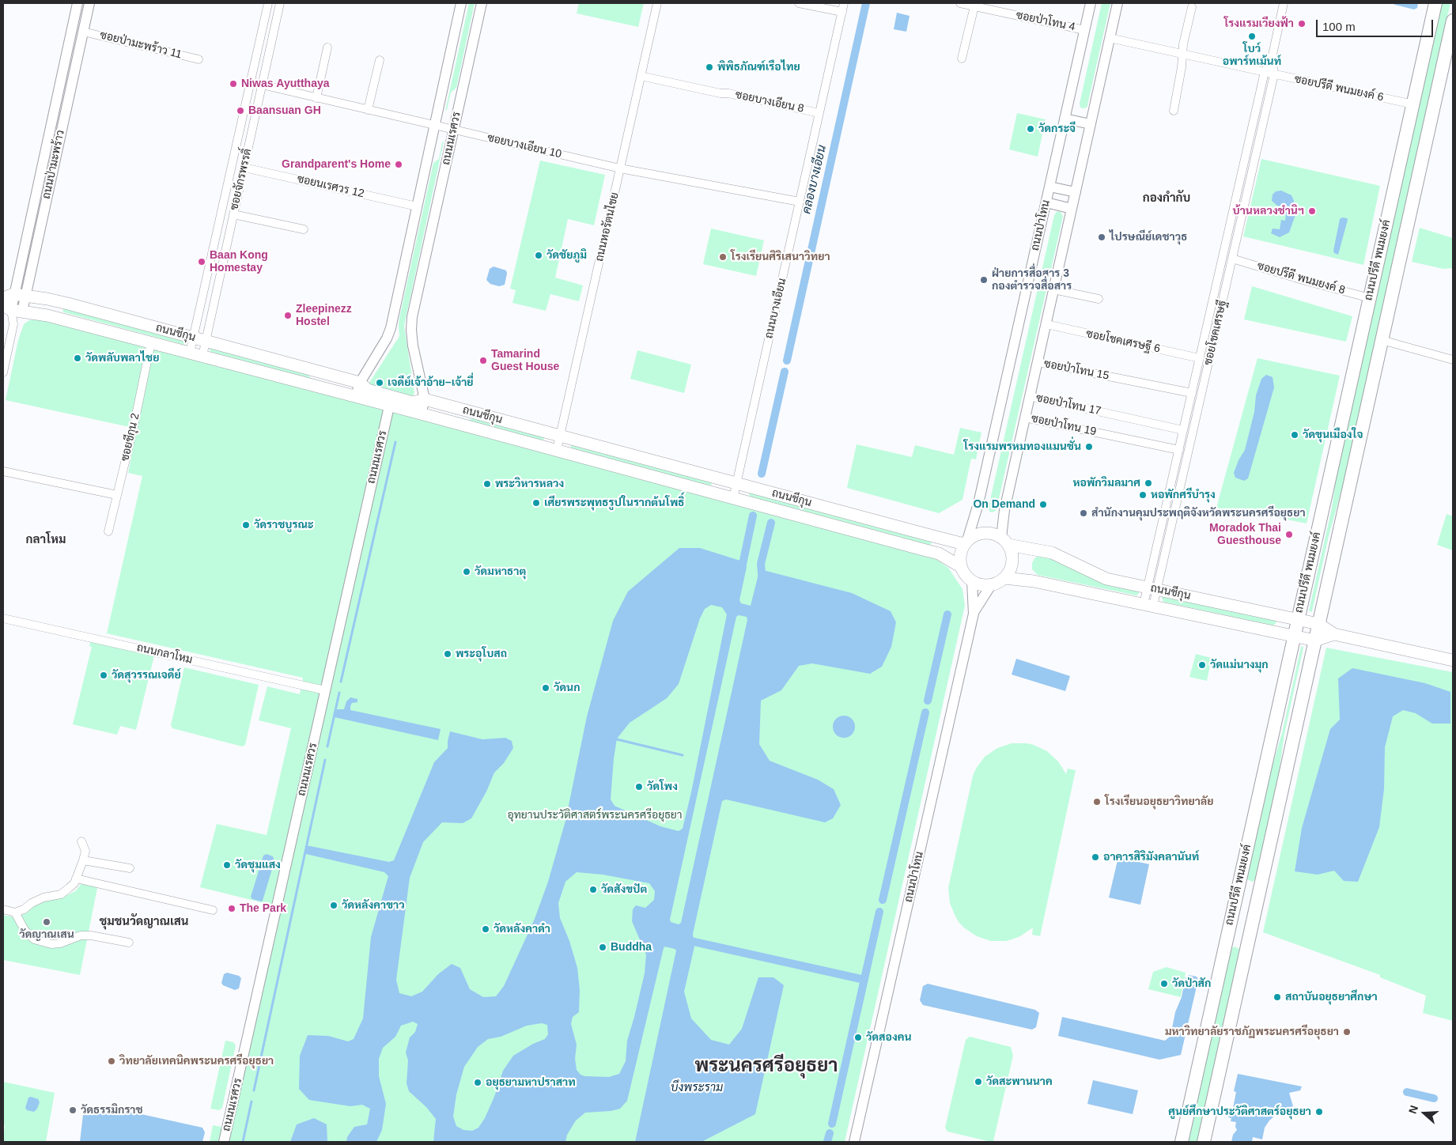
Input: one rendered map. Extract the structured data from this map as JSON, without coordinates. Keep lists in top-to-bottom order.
{
  "streets": {
    "main road": ["ถนนปรีดี พนมยงค์", "ถนนชีกุน"],
    "street": [
      "ซอยป่าโทน 4",
      "ซอยป่ามะพร้าว 11",
      "ซอยปรีดี พนมยงค์ 6",
      "ซอยบางเอียน 8",
      "ถนนนเรศวร",
      "ซอยบางเอียน 10",
      "ถนนป่ามะพร้าว",
      "ซอยจักรพรรดิ์",
      "ซอยนเรศวร 12",
      "ถนนป่าโทน",
      "ถนนหอรัตนไชย",
      "ซอยปรีดี พนมยงค์ 8",
      "ถนนบางเอียน",
      "ซอยโชคเศรษฐี",
      "ซอยโชคเศรษฐี 6",
      "ซอยป่าโทน 15",
      "ซอยป่าโทน 17",
      "ซอยป่าโทน 19",
      "ซอยชีกุน 2",
      "ถนนกลาโหม"
    ]
  },
  "crossings": [
    ["ซอยป่าโทน 4", "ถนนป่าโทน"],
    ["ซอยป่ามะพร้าว 11", "ถนนป่ามะพร้าว"],
    ["ซอยปรีดี พนมยงค์ 6", "ถนนปรีดี พนมยงค์"],
    ["ซอยปรีดี พนมยงค์ 6", "ซอยโชคเศรษฐี"],
    ["ซอยบางเอียน 8", "ถนนหอรัตนไชย"],
    ["ซอยบางเอียน 8", "ถนนบางเอียน"],
    ["ถนนนเรศวร", "ซอยบางเอียน 10"],
    ["ถนนนเรศวร", "ซอยนเรศวร 12"],
    ["ถนนนเรศวร", "ถนนชีกุน"],
    ["ถนนนเรศวร", "ถนนกลาโหม"],
    ["ซอยบางเอียน 10", "ซอยจักรพรรดิ์"],
    ["ซอยบางเอียน 10", "ถนนหอรัตนไชย"],
    ["ซอยบางเอียน 10", "ถนนบางเอียน"],
    ["ถนนป่ามะพร้าว", "ถนนชีกุน"],
    ["ซอยจักรพรรดิ์", "ซอยนเรศวร 12"],
    ["ซอยจักรพรรดิ์", "ถนนชีกุน"],
    ["ถนนป่าโทน", "ถนนชีกุน"],
    ["ถนนหอรัตนไชย", "ถนนชีกุน"],
    ["ถนนปรีดี พนมยงค์", "ซอยปรีดี พนมยงค์ 8"],
    ["ถนนปรีดี พนมยงค์", "ถนนชีกุน"],
    ["ซอยปรีดี พนมยงค์ 8", "ซอยโชคเศรษฐี"],
    ["ถนนบางเอียน", "ถนนชีกุน"],
    ["ถนนชีกุน", "ซอยโชคเศรษฐี"],
    ["ถนนชีกุน", "ซอยชีกุน 2"],
    ["ซอยโชคเศรษฐี", "ซอยโชคเศรษฐี 6"],
    ["ซอยโชคเศรษฐี", "ซอยป่าโทน 15"],
    ["ซอยโชคเศรษฐี", "ซอยป่าโทน 17"],
    ["ซอยโชคเศรษฐี", "ซอยป่าโทน 19"]
  ],
  "districts": [
    "กองกำกับ",
    "กลาโหม",
    "ชุมชนวัดญาณเสน",
    "พระนครศรีอยุธยา"
  ],
  "water": ["คลองบางเอียน", "บึงพระราม"],
  "parks": ["อุทยานประวัติศาสตร์พระนครศรีอยุธยา"],
  "places": [
    "โรงแรมเวียงฟ้า",
    "โบว์ อพาร์ทเม้นท์",
    "พิพิธภัณฑ์เรือไทย",
    "Niwas Ayutthaya",
    "Baansuan GH",
    "วัดกระจี",
    "Grandparent's Home",
    "บ้านหลวงชำนิฯ",
    "ไปรษณีย์เดชาวุธ",
    "วัดชัยภูมิ",
    "โรงเรียนศิริเสนาวิทยา",
    "Baan Kong Homestay",
    "ฝ่ายการสื่อสาร 3 กองตำรวจสื่อสาร",
    "Zleepinezz Hostel",
    "วัดพลับพลาไชย",
    "Tamarind Guest House",
    "เจดีย์เจ้าอ้าย–เจ้ายี่",
    "วัดขุนเมืองใจ",
    "โรงแรมพรหมทองแมนชั่น",
    "หอพักวิมลมาศ",
    "พระวิหารหลวง",
    "หอพักศรีบำรุง",
    "เศียรพระพุทธรูปในรากต้นโพธิ์",
    "On Demand",
    "สำนักงานคุมประพฤติจังหวัดพระนครศรีอยุธยา",
    "วัดราชบูรณะ",
    "Moradok Thai Guesthouse",
    "วัดมหาธาตุ",
    "พระอุโบสถ",
    "วัดแม่นางมุก",
    "วัดสุวรรณเจดีย์",
    "วัดนก",
    "วัดโพง",
    "โรงเรียนอยุธยาวิทยาลัย",
    "อาคารสิริมังคลานันท์",
    "วัดชุมแสง",
    "วัดสังขปัต",
    "วัดหลังคาขาว",
    "The Park",
    "วัดญาณเสน",
    "วัดหลังคาดำ",
    "Buddha",
    "วัดป่าสัก",
    "สถาบันอยุธยาศึกษา",
    "มหาวิทยาลัยราชภัฏพระนครศรีอยุธยา",
    "วัดสองคน",
    "วิทยาลัยเทคนิคพระนครศรีอยุธยา",
    "วัดสะพานนาค",
    "อยุธยามหาปราสาท",
    "วัดธรรมิกราช",
    "ศูนย์ศึกษาประวัติศาสตร์อยุธยา"
  ],
  "scale_bar": "100 m",
  "north": "left"
}
